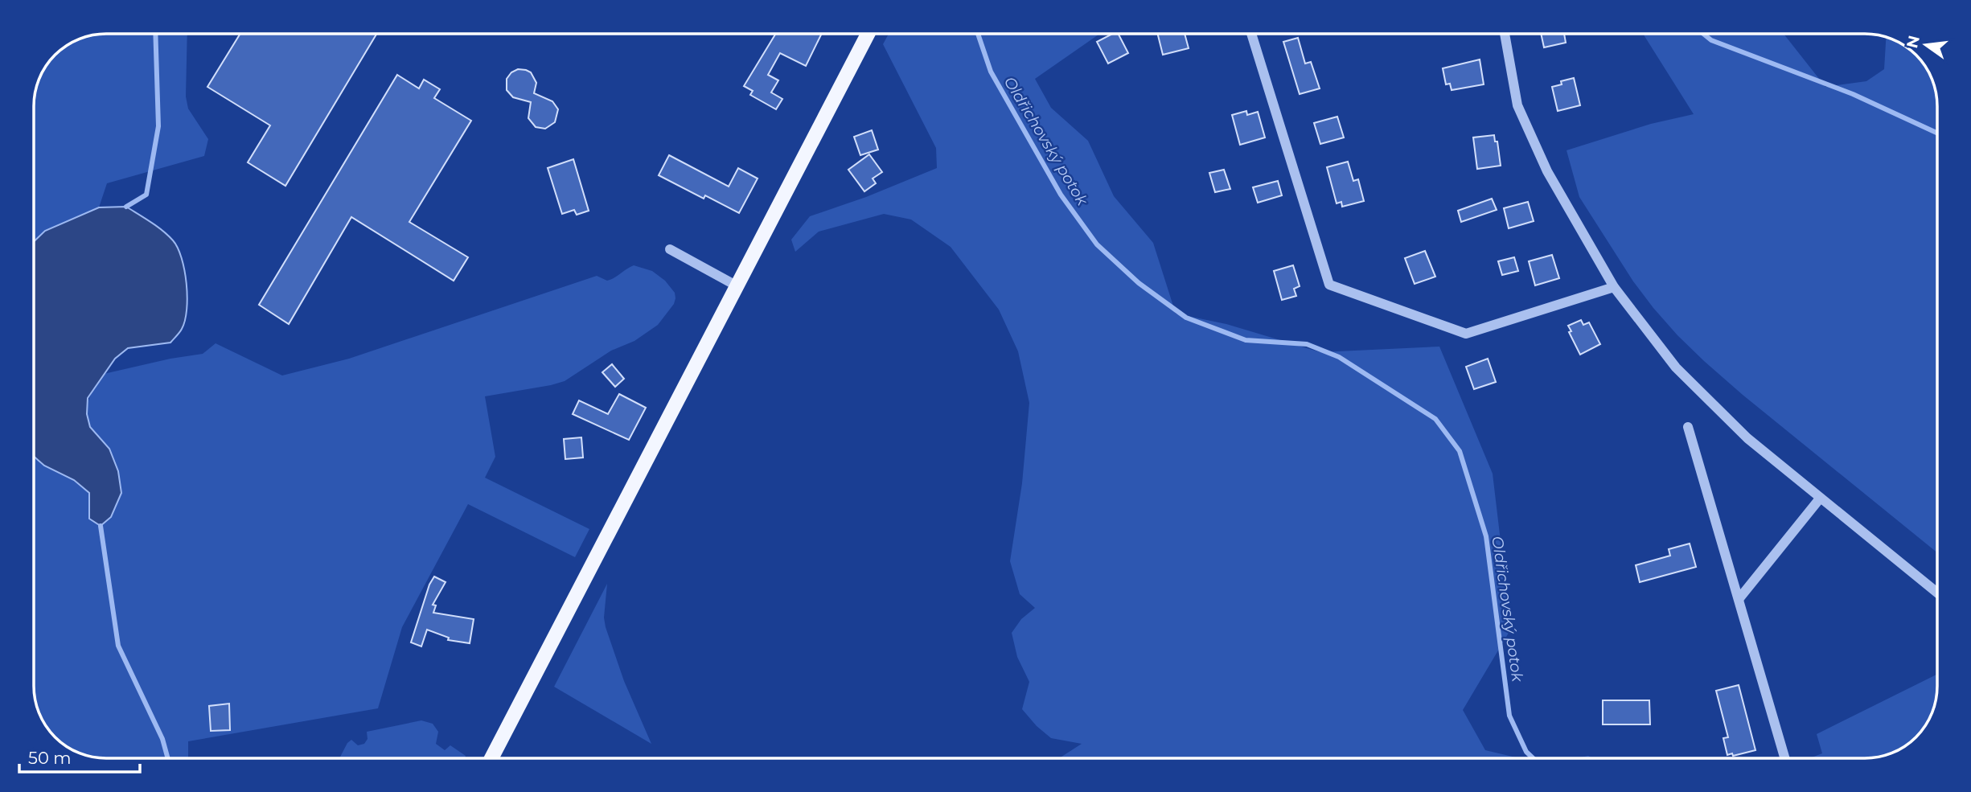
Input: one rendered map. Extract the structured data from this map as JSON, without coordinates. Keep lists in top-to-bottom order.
{
  "water": ["Oldřichovský potok"],
  "scale_bar": "50 m",
  "north": "left"
}
